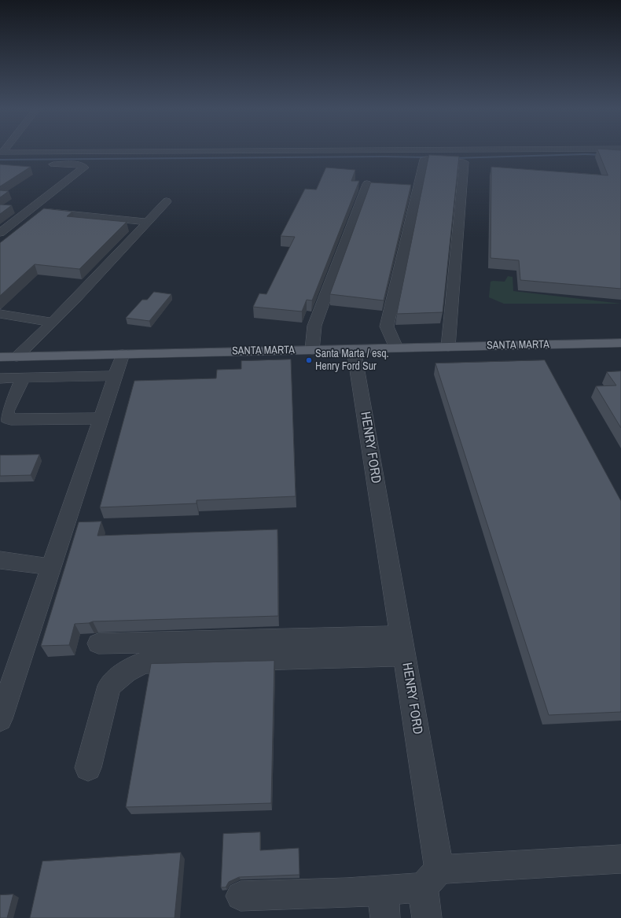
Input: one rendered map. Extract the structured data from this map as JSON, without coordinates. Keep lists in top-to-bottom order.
{
  "streets": {
    "main road": ["SANTA MARTA"],
    "street": ["HENRY FORD"]
  },
  "crossings": [
    ["SANTA MARTA", "HENRY FORD"]
  ],
  "places": ["Santa Marta / esq. Henry Ford Sur"]
}
